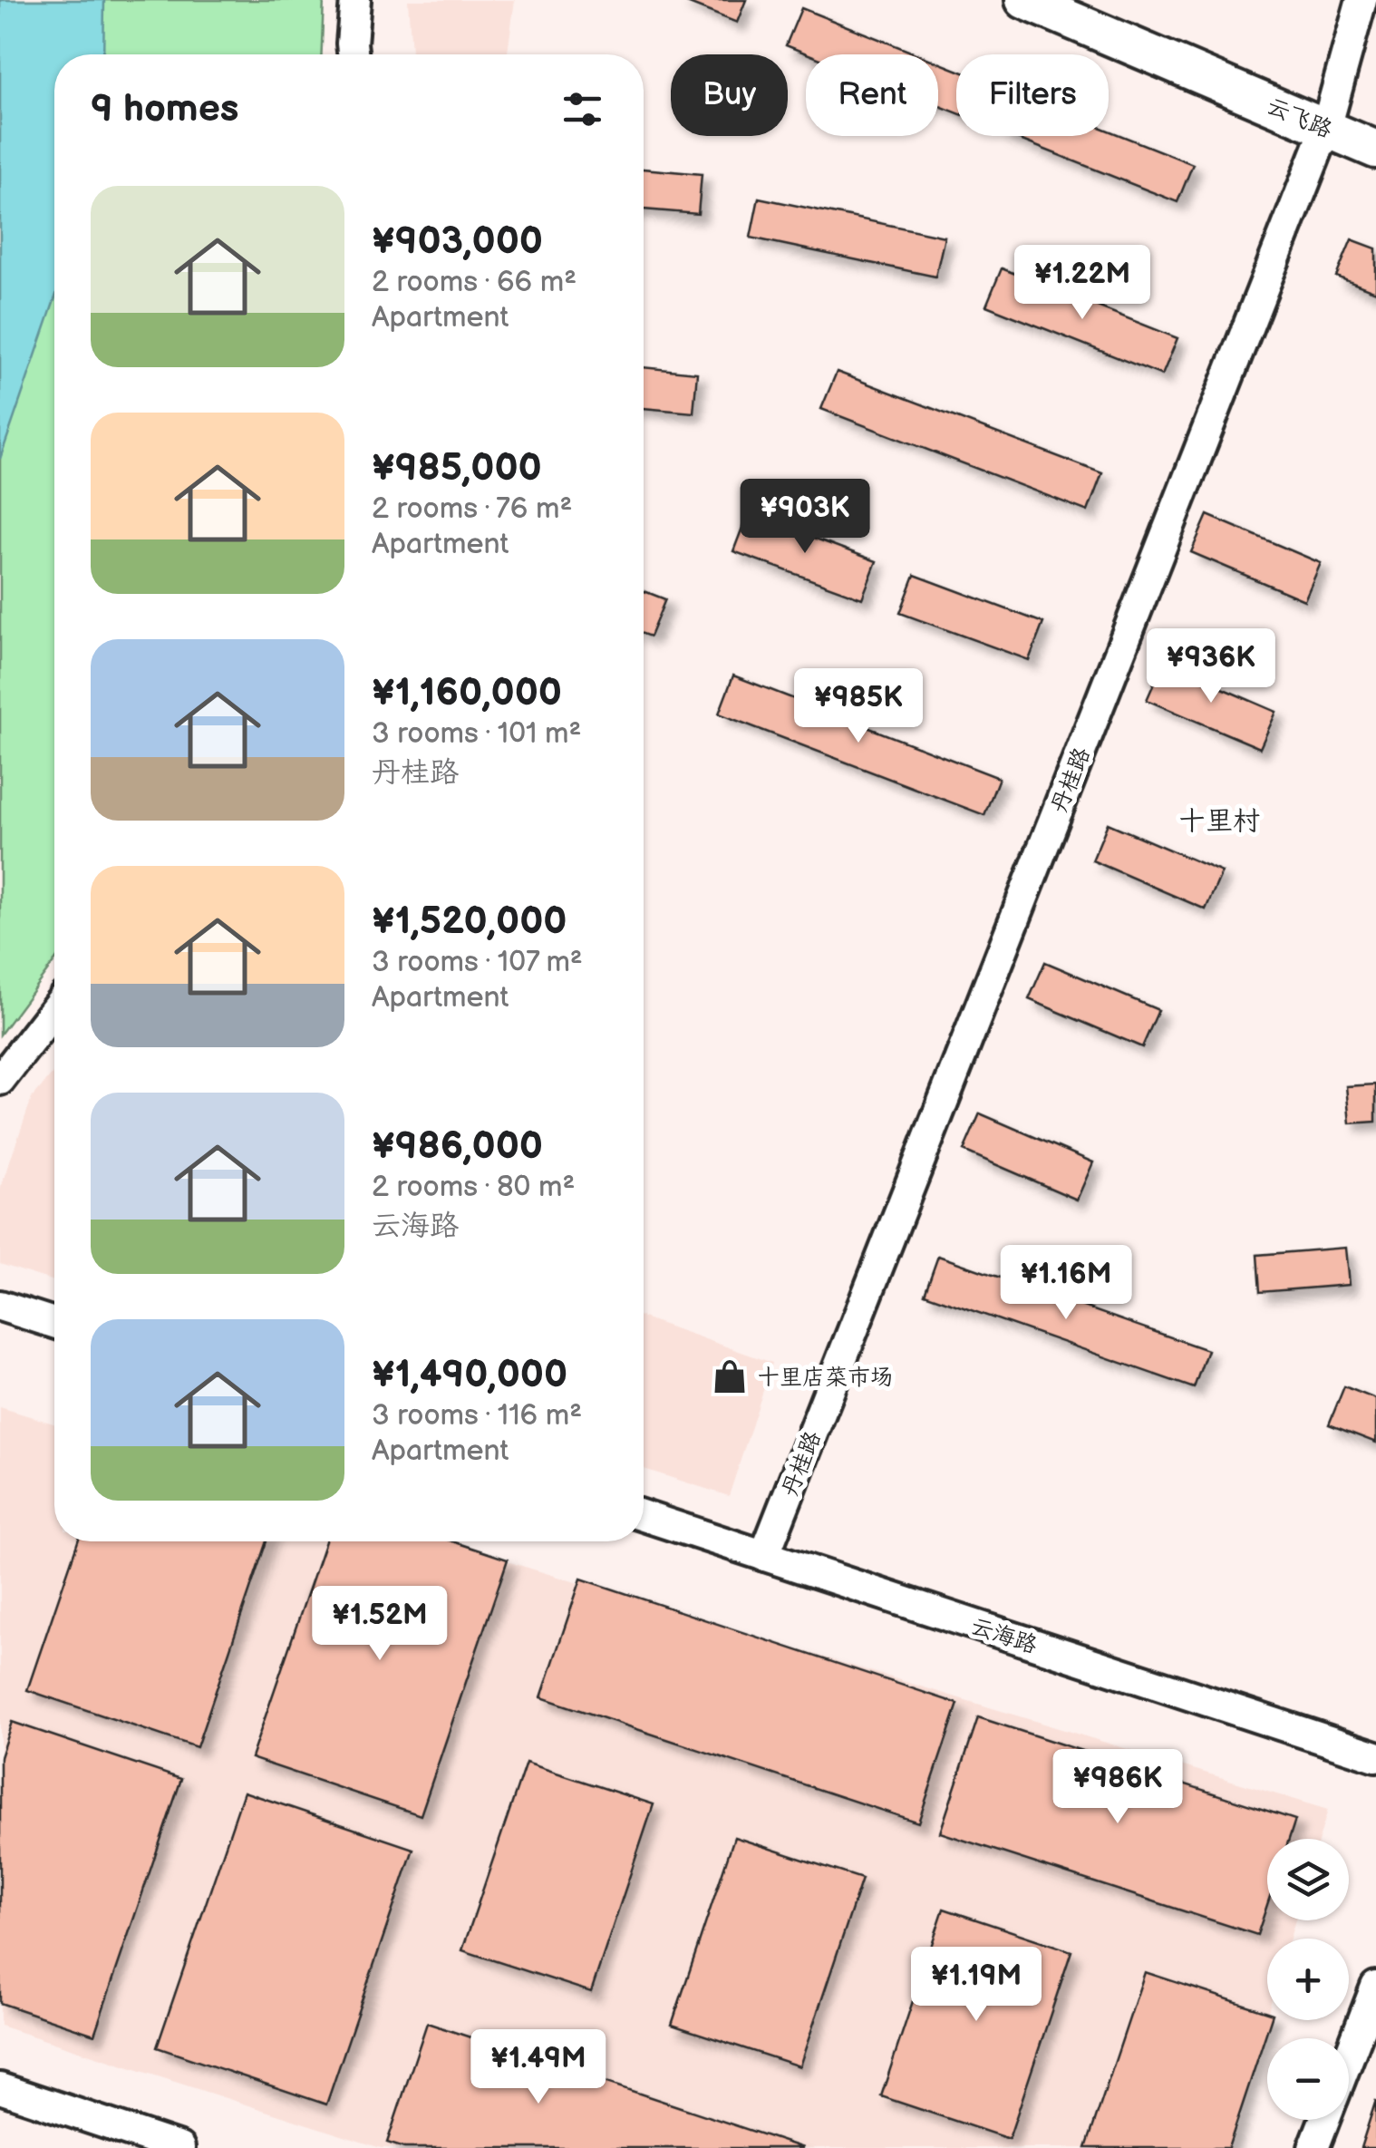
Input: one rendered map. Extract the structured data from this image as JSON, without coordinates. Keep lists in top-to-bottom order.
{
  "streets": {
    "main road": ["云飞路"],
    "street": ["丹桂路", "云海路"]
  },
  "crossings": [
    ["云飞路", "丹桂路"],
    ["丹桂路", "云海路"]
  ],
  "districts": ["十里村"],
  "places": {
    "shop": ["十里店菜市场"]
  },
  "page": {
    "chip": ["Buy", "Rent", "Filters"],
    "heading": "9 homes",
    "list": [
      {
        "name": "¥903,000",
        "note": "2 rooms · 66 m² · Apartment"
      },
      {
        "name": "¥985,000",
        "note": "2 rooms · 76 m² · Apartment"
      },
      {
        "name": "¥1,160,000",
        "note": "3 rooms · 101 m² · 丹桂路"
      },
      {
        "name": "¥1,520,000",
        "note": "3 rooms · 107 m² · Apartment"
      },
      {
        "name": "¥986,000",
        "note": "2 rooms · 80 m² · 云海路"
      },
      {
        "name": "¥1,490,000",
        "note": "3 rooms · 116 m² · Apartment"
      }
    ],
    "price": [
      "¥1.22M",
      "¥903K",
      "¥936K",
      "¥985K",
      "¥1.16M",
      "¥1.52M",
      "¥986K",
      "¥1.19M",
      "¥1.49M"
    ],
    "map_buttons": ["+", "−"]
  }
}
